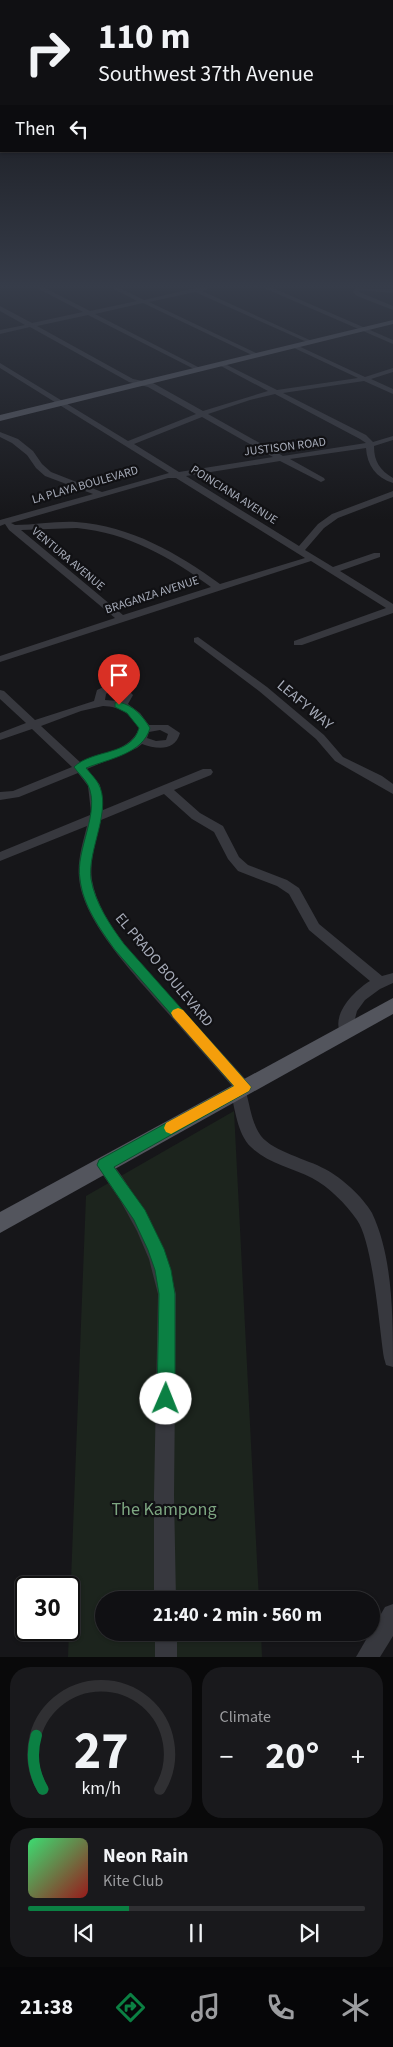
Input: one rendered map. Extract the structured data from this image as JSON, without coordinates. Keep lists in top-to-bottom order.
{
  "streets": {
    "street": [
      "JUSTISON ROAD",
      "LA PLAYA BOULEVARD",
      "POINCIANA AVENUE",
      "VENTURA AVENUE",
      "BRAGANZA AVENUE",
      "LEAFY WAY",
      "EL PRADO BOULEVARD"
    ]
  },
  "crossings": [
    ["JUSTISON ROAD", "LA PLAYA BOULEVARD"],
    ["JUSTISON ROAD", "POINCIANA AVENUE"],
    ["LA PLAYA BOULEVARD", "POINCIANA AVENUE"],
    ["LA PLAYA BOULEVARD", "VENTURA AVENUE"],
    ["POINCIANA AVENUE", "BRAGANZA AVENUE"],
    ["VENTURA AVENUE", "BRAGANZA AVENUE"]
  ],
  "parks": ["The Kampong"],
  "page": {
    "turn": ["110 m", "Southwest 37th Avenue"],
    "then": "Then",
    "limit": "30",
    "trip": "21:40 · 2 min · 560 m",
    "tile": "Climate",
    "heat": ["−", "20°", "+"],
    "song": ["Neon Rain", "Kite Club"],
    "tabs": "21:38",
    "gauge": ["27", "km/h"]
  }
}
